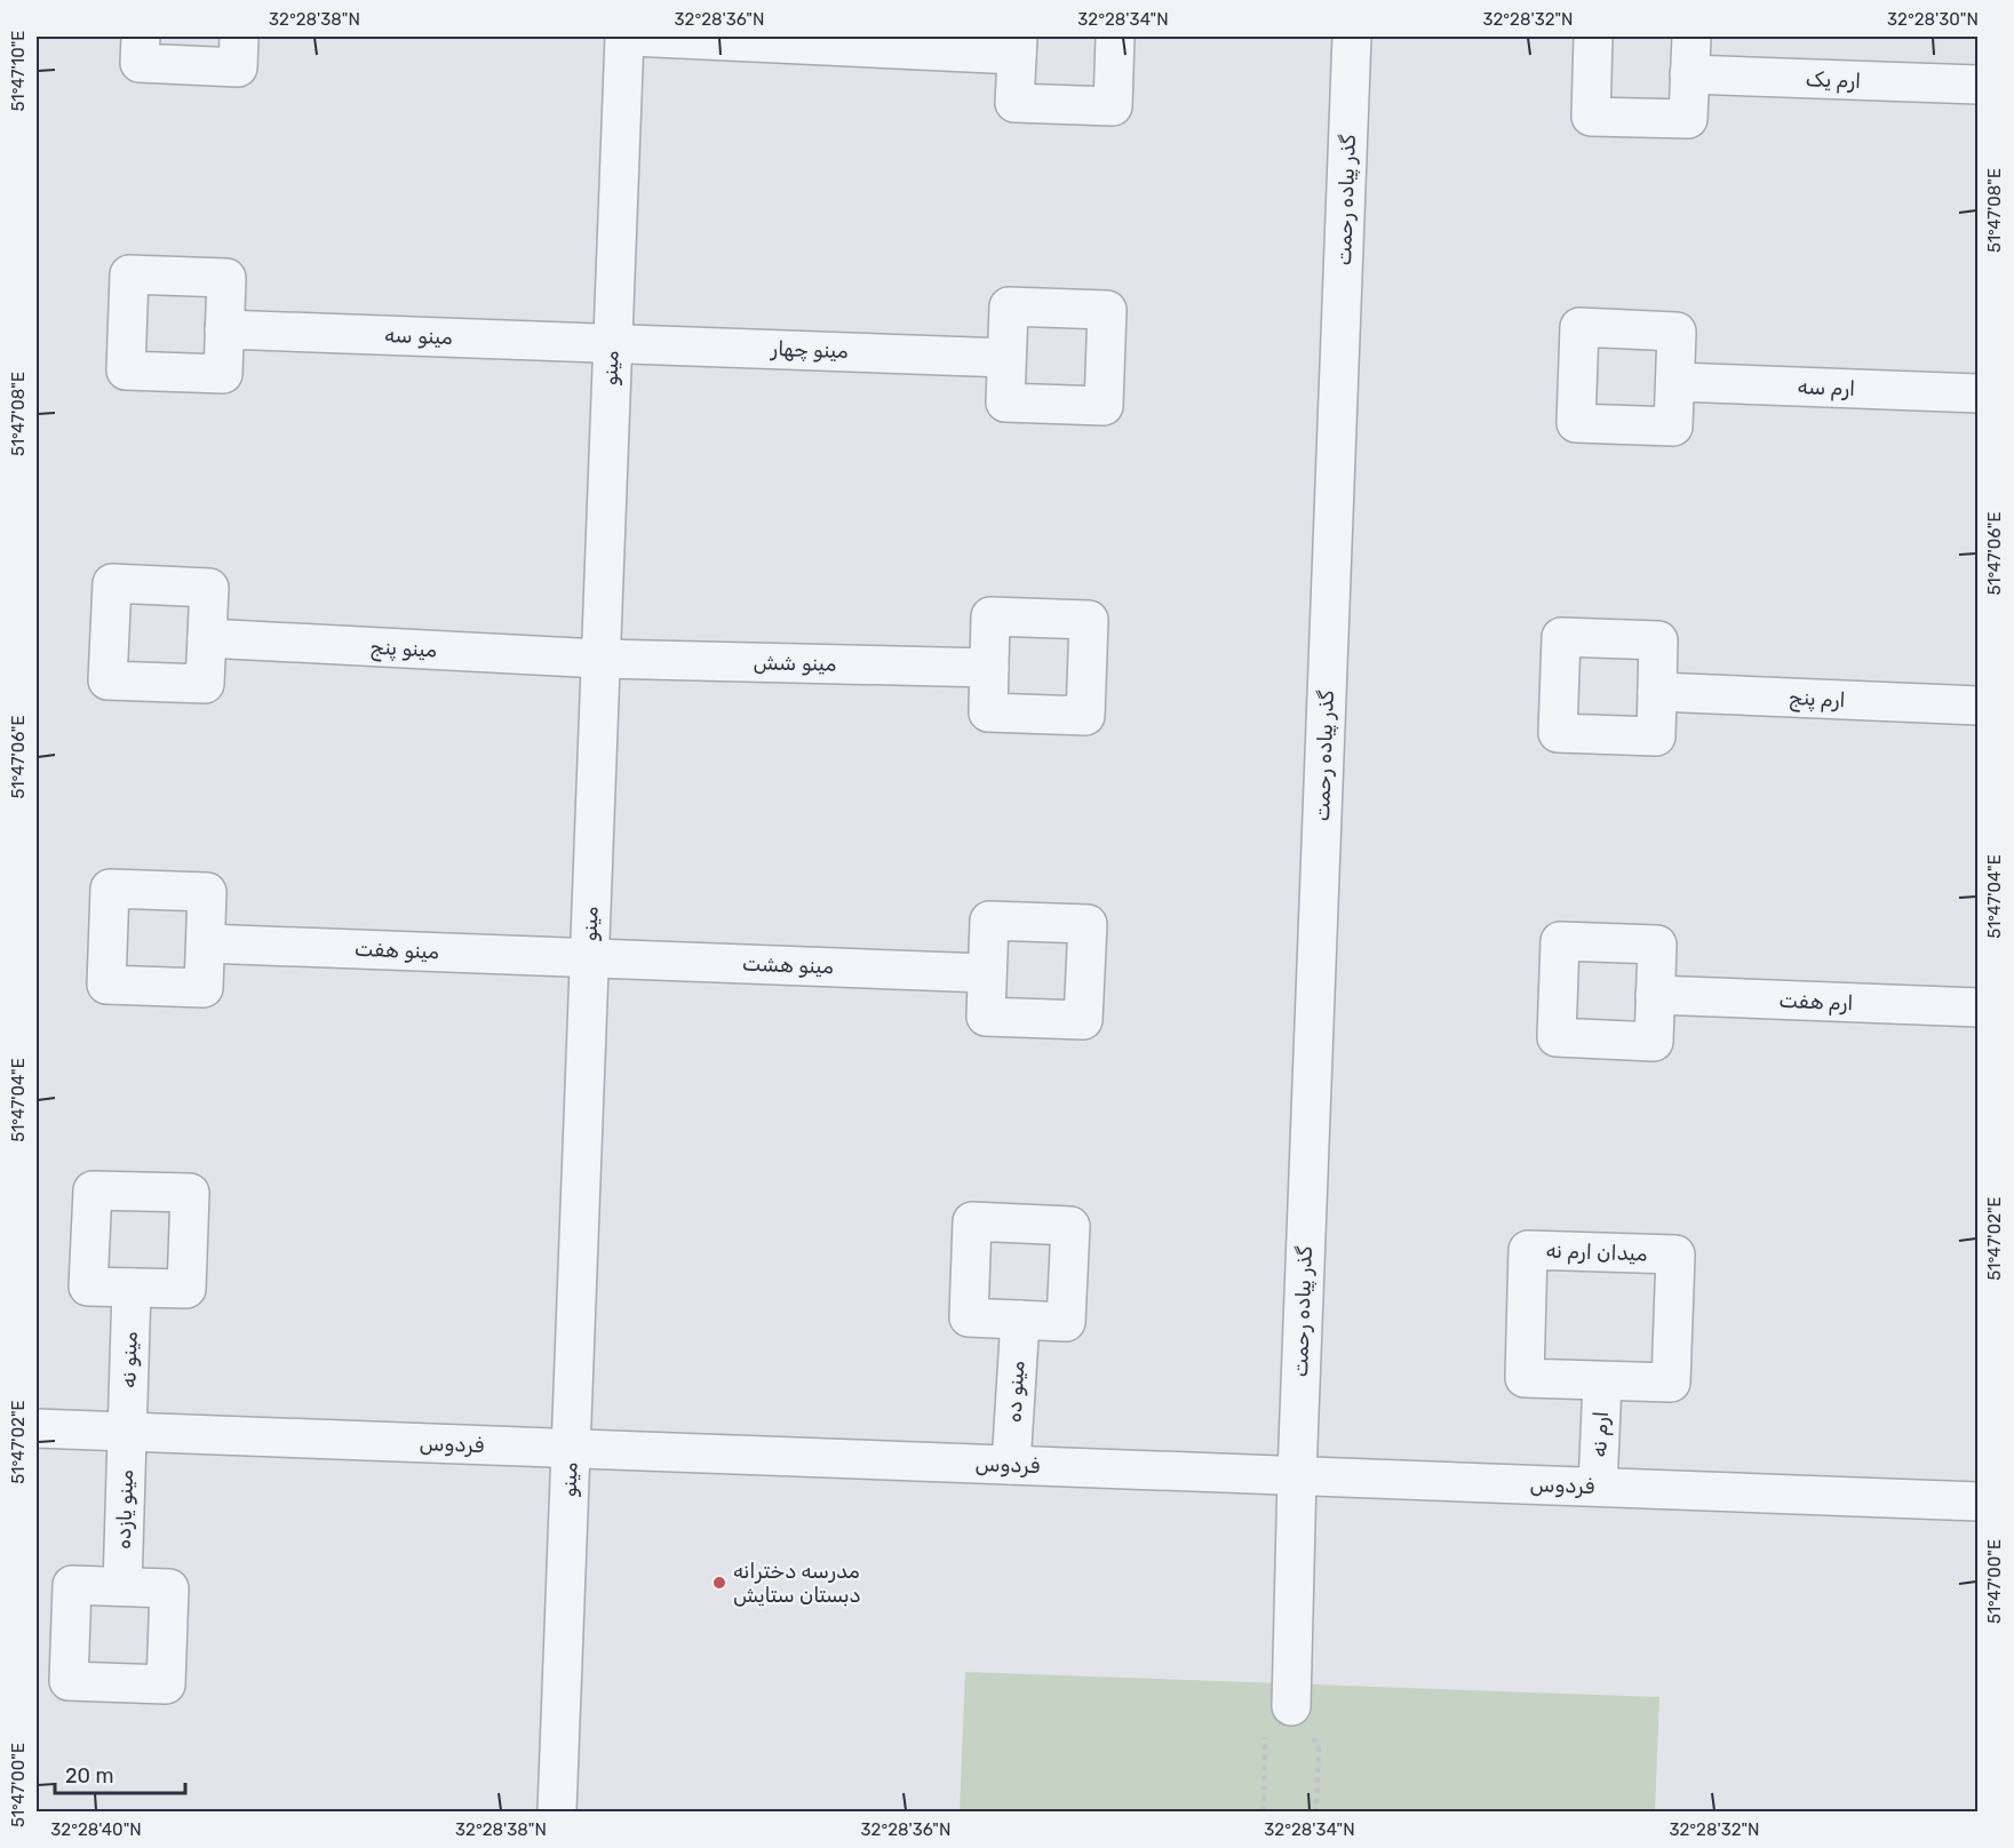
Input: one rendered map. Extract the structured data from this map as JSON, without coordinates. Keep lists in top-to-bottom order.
{
  "streets": {
    "street": [
      "ارم یک",
      "گذر پیاده رحمت",
      "مینو سه",
      "مینو چهار",
      "مینو",
      "ارم سه",
      "مینو پنج",
      "مینو شش",
      "ارم پنج",
      "مینو هفت",
      "مینو هشت",
      "ارم هفت",
      "میدان ارم نه",
      "مینو نه",
      "مینو ده",
      "ارم نه",
      "فردوس",
      "مینو یازده"
    ]
  },
  "crossings": [
    ["گذر پیاده رحمت", "فردوس"],
    ["مینو سه", "مینو چهار"],
    ["مینو سه", "مینو"],
    ["مینو چهار", "مینو"],
    ["مینو", "مینو پنج"],
    ["مینو", "مینو شش"],
    ["مینو", "مینو هفت"],
    ["مینو", "مینو هشت"],
    ["مینو", "فردوس"],
    ["مینو پنج", "مینو شش"],
    ["مینو هفت", "مینو هشت"],
    ["میدان ارم نه", "ارم نه"],
    ["مینو نه", "فردوس"],
    ["مینو نه", "مینو یازده"],
    ["مینو ده", "فردوس"],
    ["ارم نه", "فردوس"],
    ["فردوس", "مینو یازده"]
  ],
  "places": ["مدرسه دخترانه دبستان ستایش"],
  "scale_bar": "20 m",
  "coordinates": [
    "32°28'38\"N",
    "32°28'36\"N",
    "32°28'34\"N",
    "32°28'32\"N",
    "32°28'30\"N",
    "51°47'10\"E",
    "51°47'08\"E",
    "51°47'06\"E",
    "51°47'04\"E",
    "51°47'02\"E",
    "51°47'00\"E",
    "32°28'40\"N"
  ]
}
